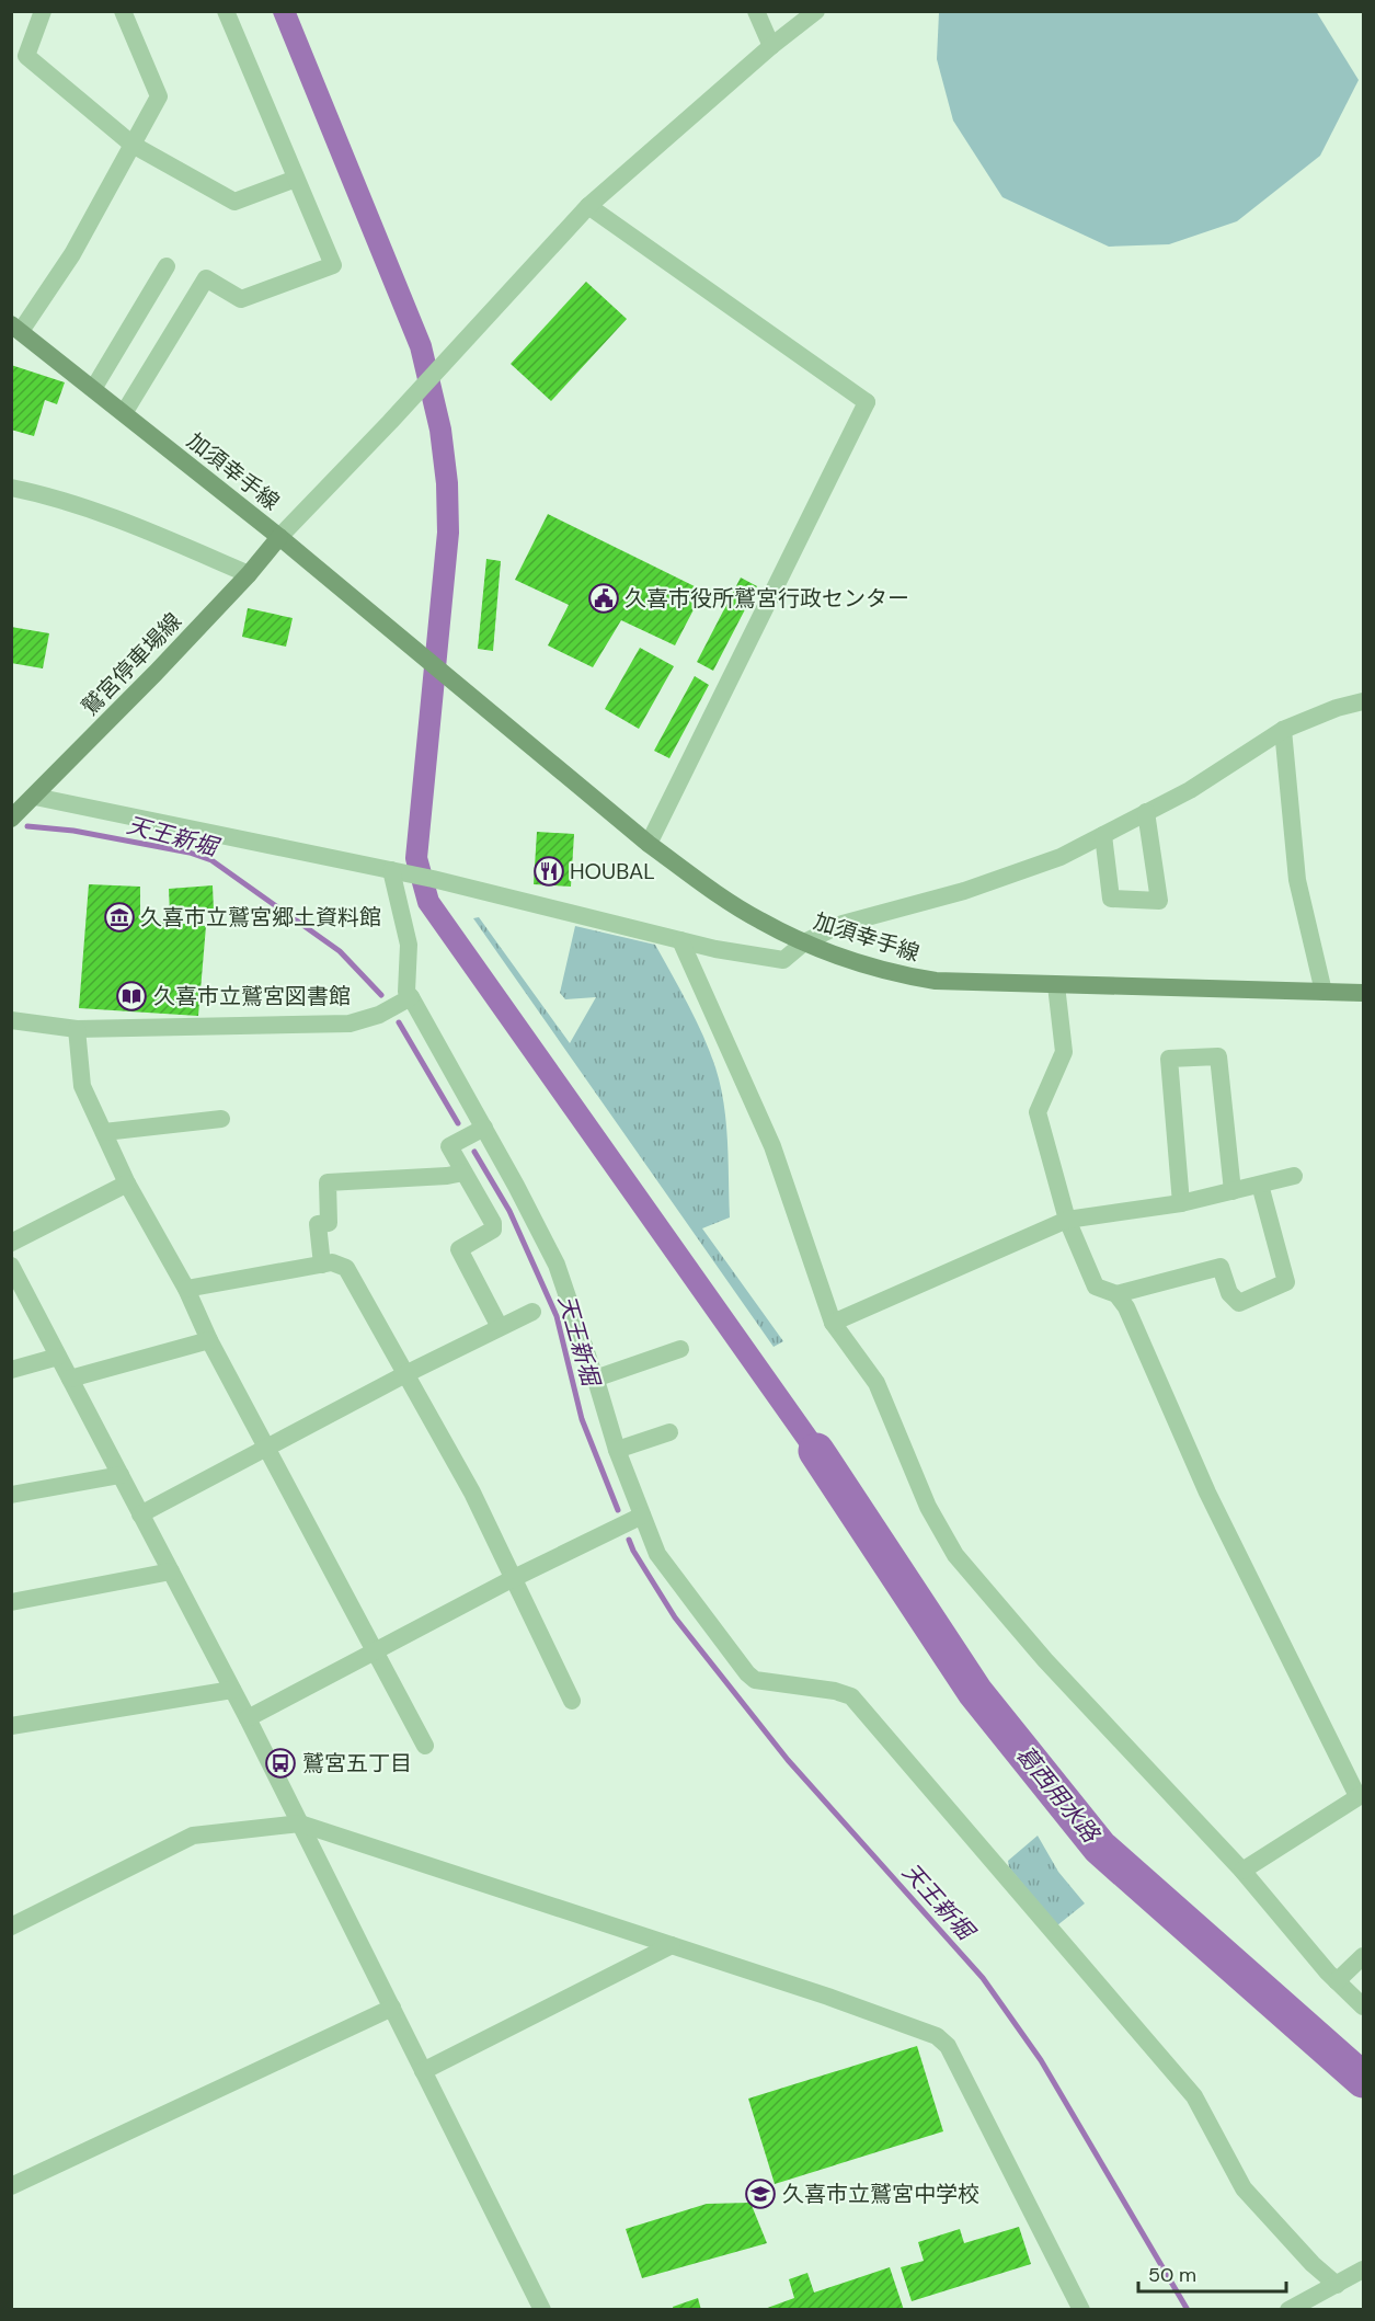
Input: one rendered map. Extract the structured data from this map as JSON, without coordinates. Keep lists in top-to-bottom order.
{
  "streets": {
    "main road": ["加須幸手線", "鷲宮停車場線"]
  },
  "crossings": [
    ["加須幸手線", "鷲宮停車場線"]
  ],
  "water": ["天王新堀", "葛西用水路"],
  "places": {
    "public building": ["久喜市役所鷲宮行政センター"],
    "restaurant": ["HOUBAL"],
    "museum": ["久喜市立鷲宮郷土資料館"],
    "library": ["久喜市立鷲宮図書館"],
    "bus stop": ["鷲宮五丁目"],
    "school or university": ["久喜市立鷲宮中学校"]
  },
  "scale_bar": "50 m"
}
